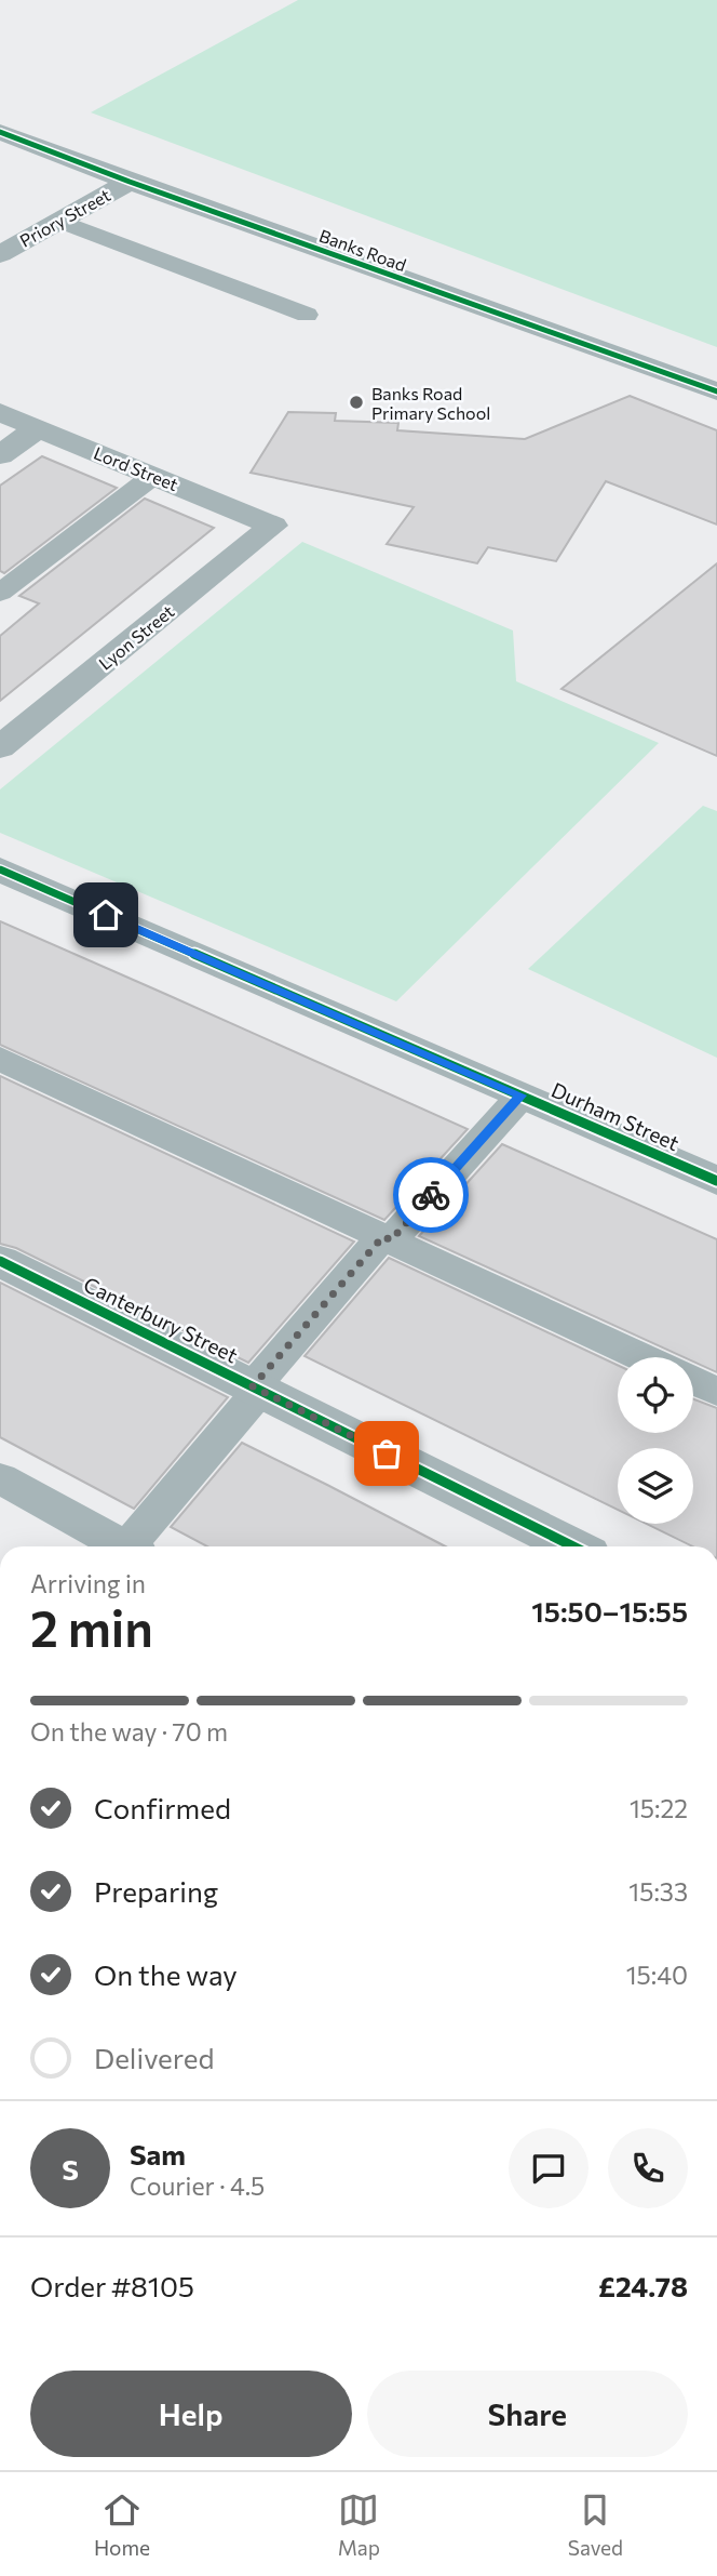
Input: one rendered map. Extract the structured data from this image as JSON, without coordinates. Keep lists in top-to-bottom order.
{
  "streets": {
    "street": [
      "Priory Street",
      "Banks Road",
      "Lord Street",
      "Lyon Street",
      "Durham Street",
      "Canterbury Street"
    ]
  },
  "crossings": [
    ["Priory Street", "Banks Road"],
    ["Lord Street", "Lyon Street"]
  ],
  "places": ["Banks Road Primary School"],
  "page": {
    "heading": ["2 min", "Arriving in", "15:50–15:55"],
    "panel": [
      "Sam",
      "Courier · 4.5",
      "Order #8105",
      "£24.78"
    ],
    "bar": "On the way · 70 m",
    "list": [
      ["Confirmed", "15:22"],
      ["Preparing", "15:33"],
      ["On the way", "15:40"],
      "Delivered"
    ],
    "round": "S",
    "buttons": ["Help", "Share"],
    "tabs": ["Home", "Map", "Saved"]
  }
}
